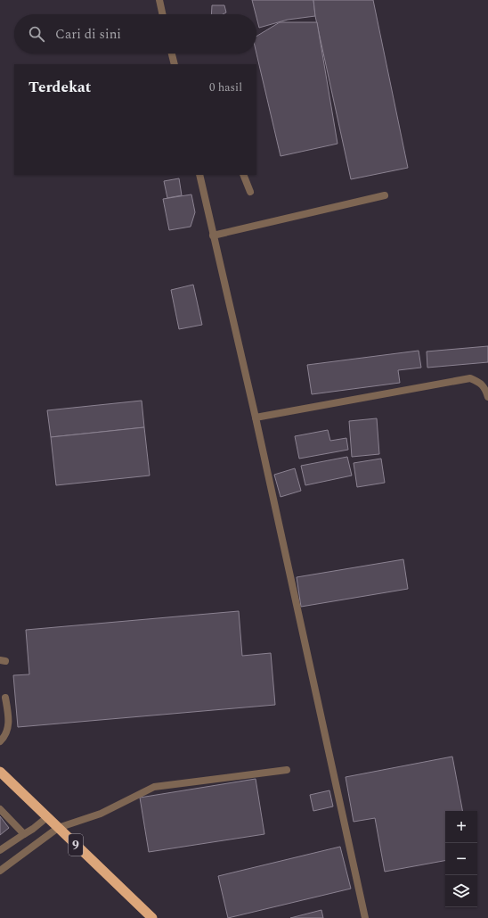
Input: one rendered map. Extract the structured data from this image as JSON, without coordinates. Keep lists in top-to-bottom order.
{
  "streets": {
    "highway": ["9"]
  },
  "page": {
    "search": "Cari di sini",
    "heading": ["Terdekat", "0 hasil"],
    "map_buttons": ["+", "−"]
  }
}
